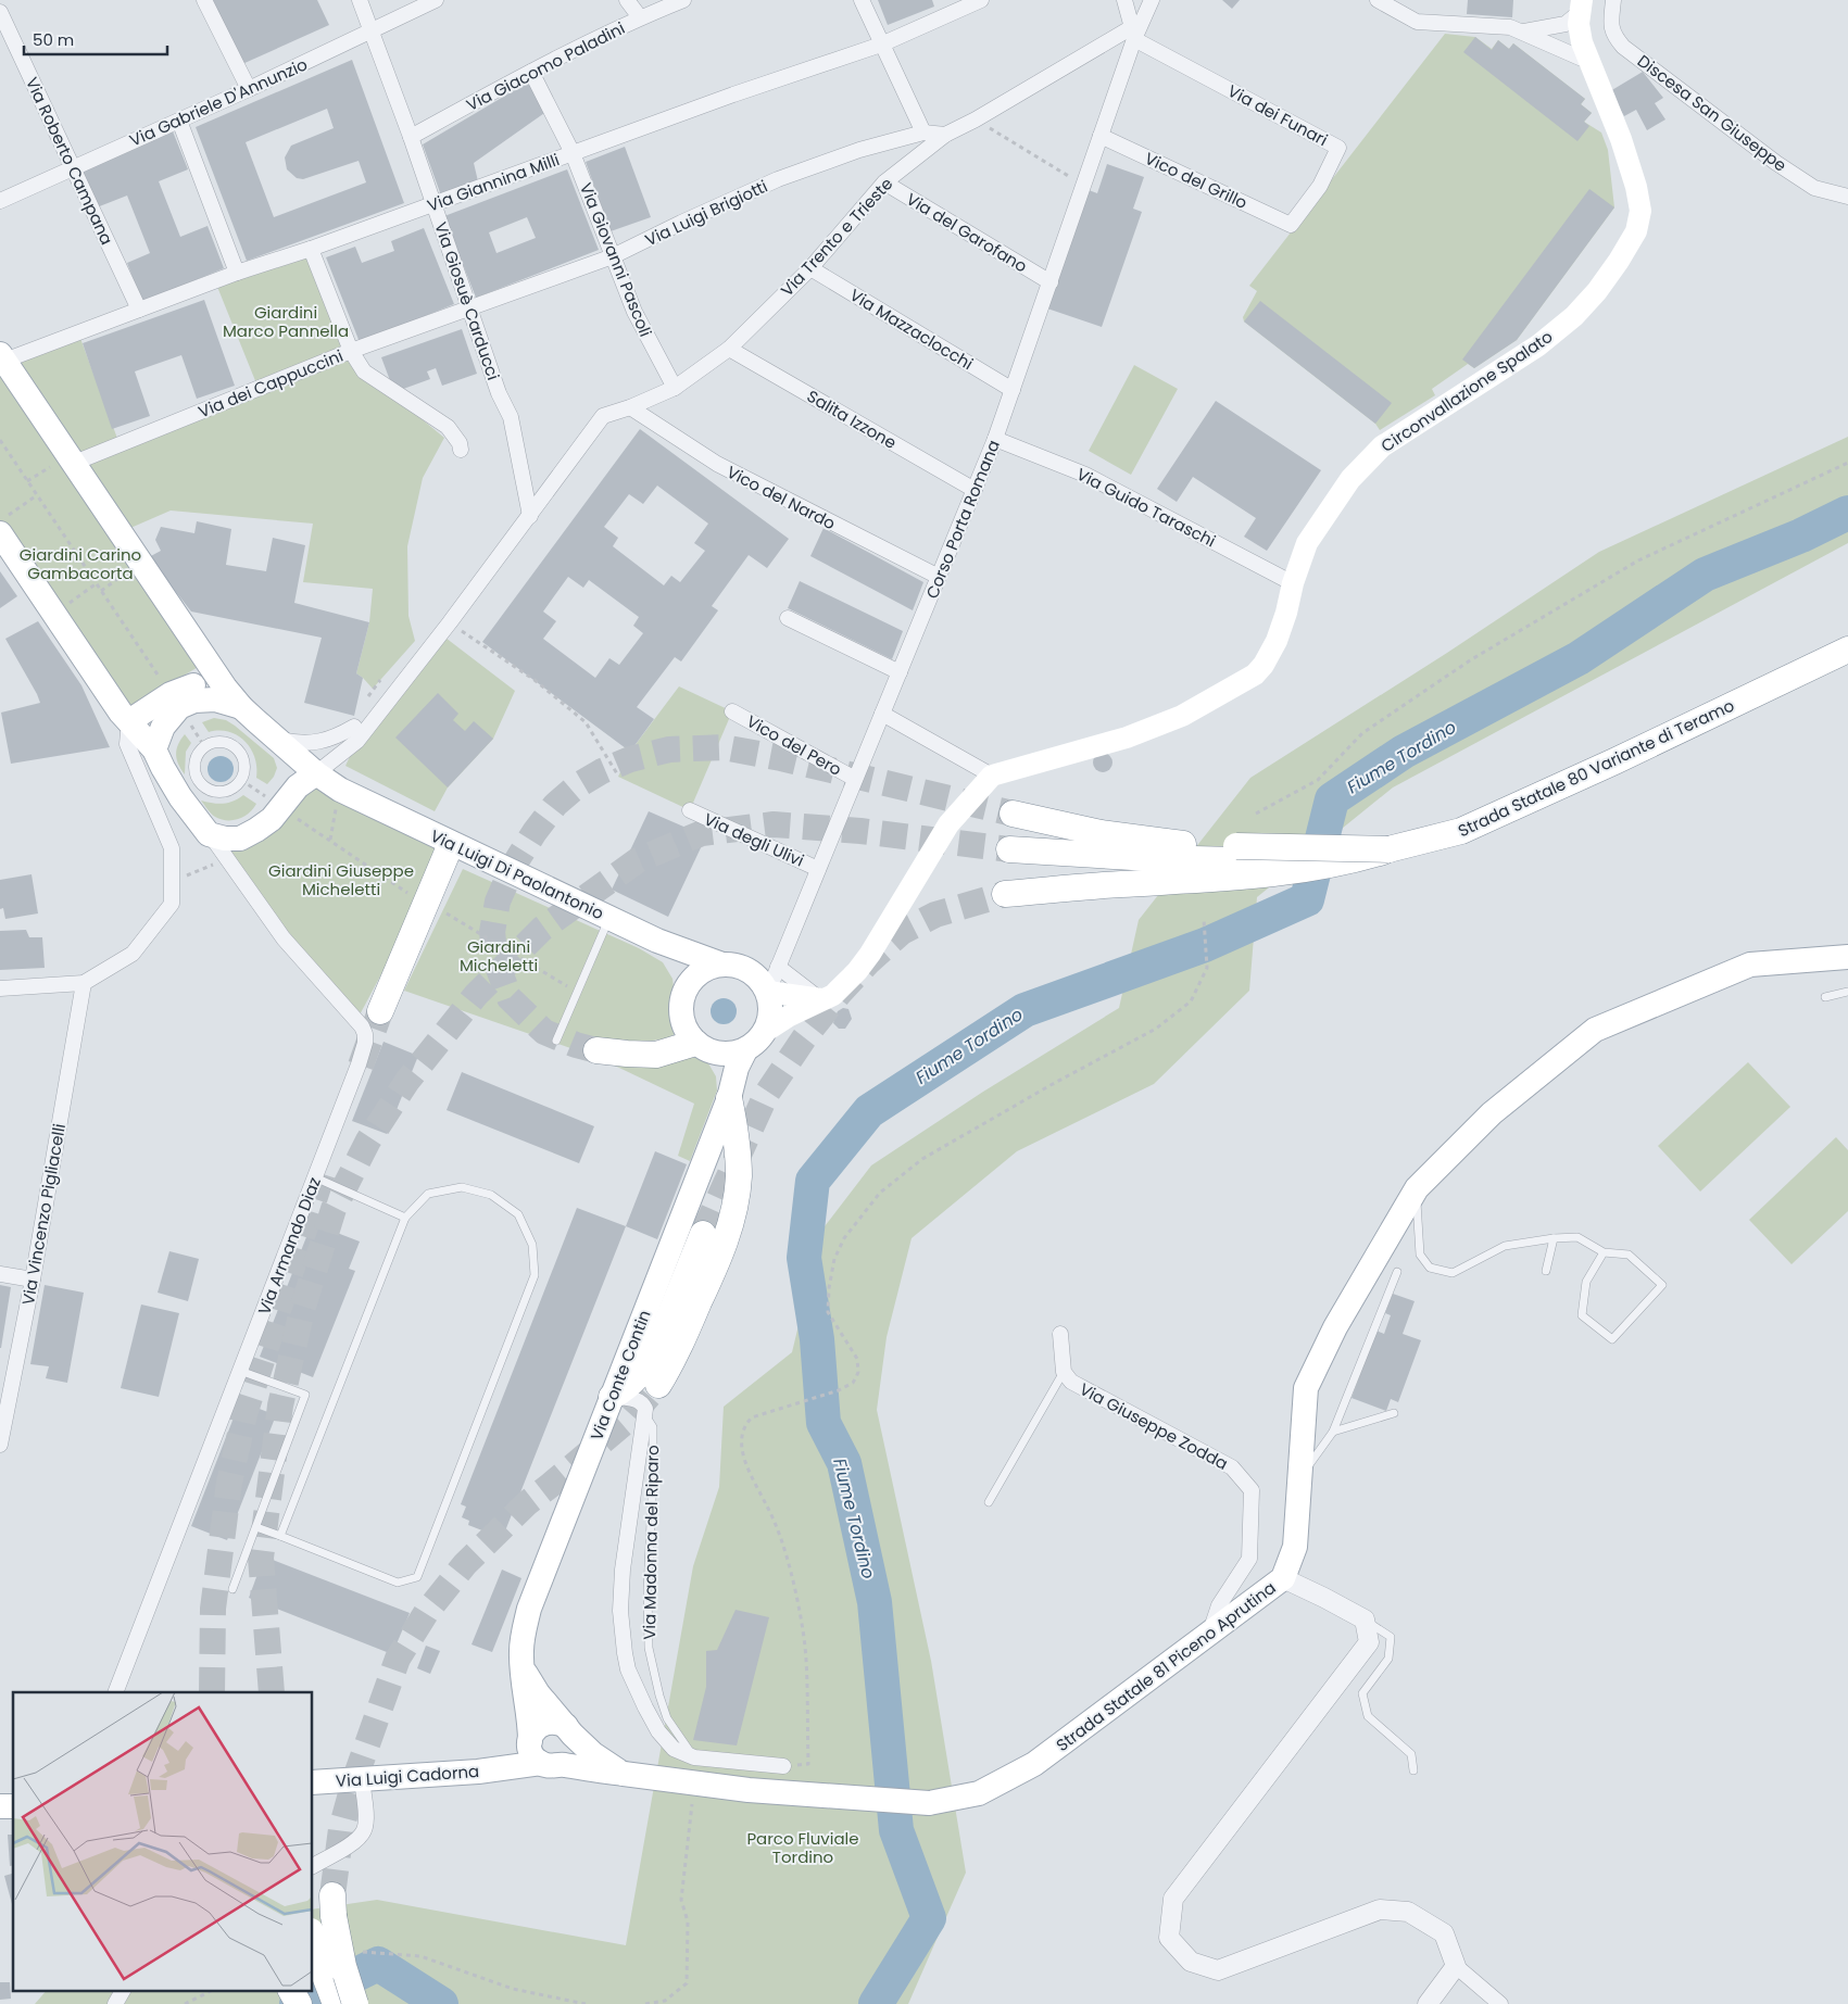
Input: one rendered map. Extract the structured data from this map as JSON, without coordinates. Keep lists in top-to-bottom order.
{
  "streets": {
    "highway": ["Strada Statale 80 Variante di Teramo"],
    "main road": [
      "Circonvallazione Spalato",
      "Via Luigi Di Paolantonio",
      "Via Conte Contin",
      "Strada Statale 81 Piceno Aprutina",
      "Via Luigi Cadorna"
    ],
    "street": [
      "Via Giacomo Paladini",
      "Via Gabriele D'Annunzio",
      "Discesa San Giuseppe",
      "Via dei Funari",
      "Via Roberto Campana",
      "Vico del Grillo",
      "Via Giannina Milli",
      "Via Luigi Brigiotti",
      "Via del Garofano",
      "Via Trento e Trieste",
      "Via Giovanni Pascoli",
      "Via Giosuè Carducci",
      "Via Mazzaclocchi",
      "Via dei Cappuccini",
      "Salita Izzone",
      "Vico del Nardo",
      "Via Guido Taraschi",
      "Corso Porta Romana",
      "Vico del Pero",
      "Via degli Ulivi",
      "Via Vincenzo Pigliacelli",
      "Via Armando Diaz",
      "Via Giuseppe Zodda",
      "Via Madonna del Riparo"
    ]
  },
  "crossings": [
    ["Via Giacomo Paladini", "Via Giovanni Pascoli"],
    ["Via Giacomo Paladini", "Via Giosuè Carducci"],
    ["Via Gabriele D'Annunzio", "Via Roberto Campana"],
    ["Via Gabriele D'Annunzio", "Via Giosuè Carducci"],
    ["Via dei Funari", "Vico del Grillo"],
    ["Via dei Funari", "Via Trento e Trieste"],
    ["Via dei Funari", "Corso Porta Romana"],
    ["Via Roberto Campana", "Via Giannina Milli"],
    ["Vico del Grillo", "Corso Porta Romana"],
    ["Via Giannina Milli", "Via Giovanni Pascoli"],
    ["Via Giannina Milli", "Via Giosuè Carducci"],
    ["Via Giannina Milli", "Via Luigi Di Paolantonio"],
    ["Via Luigi Brigiotti", "Via Trento e Trieste"],
    ["Via Luigi Brigiotti", "Via Giovanni Pascoli"],
    ["Via Luigi Brigiotti", "Via Giosuè Carducci"],
    ["Via Luigi Brigiotti", "Via dei Cappuccini"],
    ["Via del Garofano", "Via Trento e Trieste"],
    ["Via del Garofano", "Corso Porta Romana"],
    ["Via Trento e Trieste", "Via Giovanni Pascoli"],
    ["Via Trento e Trieste", "Via Giosuè Carducci"],
    ["Via Trento e Trieste", "Via Mazzaclocchi"],
    ["Via Trento e Trieste", "Salita Izzone"],
    ["Via Trento e Trieste", "Vico del Nardo"],
    ["Via Trento e Trieste", "Corso Porta Romana"],
    ["Via Giosuè Carducci", "Via dei Cappuccini"],
    ["Via Mazzaclocchi", "Corso Porta Romana"],
    ["Via dei Cappuccini", "Via Luigi Di Paolantonio"],
    ["Circonvallazione Spalato", "Via Guido Taraschi"],
    ["Salita Izzone", "Corso Porta Romana"],
    ["Vico del Nardo", "Corso Porta Romana"],
    ["Via Guido Taraschi", "Corso Porta Romana"],
    ["Corso Porta Romana", "Vico del Pero"],
    ["Corso Porta Romana", "Via degli Ulivi"],
    ["Corso Porta Romana", "Via Luigi Di Paolantonio"],
    ["Corso Porta Romana", "Via Conte Contin"],
    ["Via Luigi Di Paolantonio", "Via Conte Contin"],
    ["Via Conte Contin", "Strada Statale 81 Piceno Aprutina"],
    ["Via Conte Contin", "Via Luigi Cadorna"],
    ["Via Giuseppe Zodda", "Strada Statale 81 Piceno Aprutina"],
    ["Strada Statale 81 Piceno Aprutina", "Via Luigi Cadorna"]
  ],
  "water": ["Fiume Tordino"],
  "parks": [
    "Giardini Marco Pannella",
    "Giardini Carino Gambacorta",
    "Giardini Giuseppe Micheletti",
    "Giardini Micheletti",
    "Parco Fluviale Tordino"
  ],
  "scale_bar": "50 m"
}
